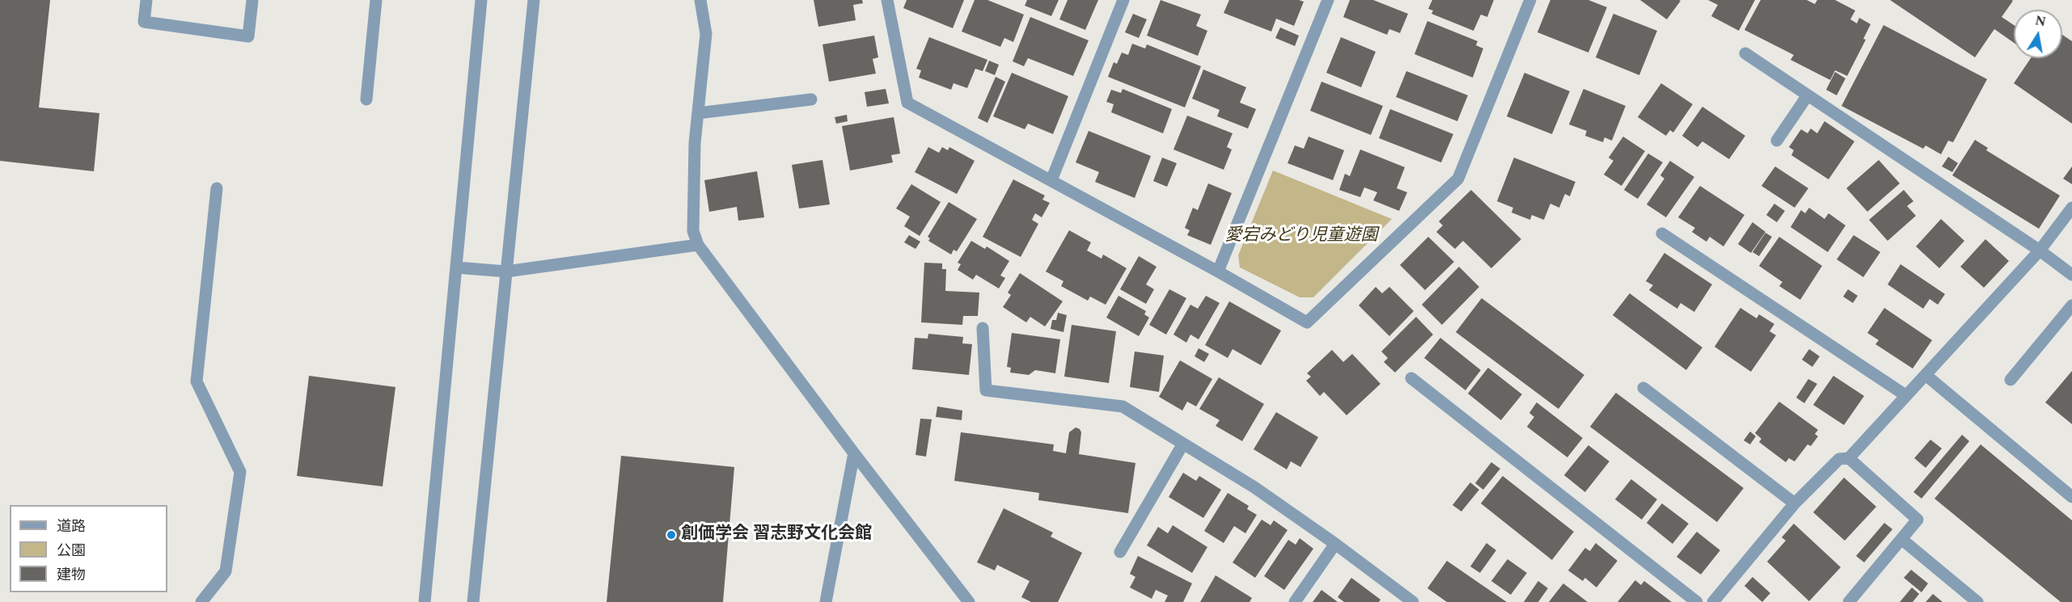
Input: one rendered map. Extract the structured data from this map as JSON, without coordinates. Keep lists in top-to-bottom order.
{
  "parks": ["愛宕みどり児童遊園"],
  "places": ["創価学会 習志野文化会館"],
  "legend": ["道路", "公園", "建物"],
  "north": "top"
}
